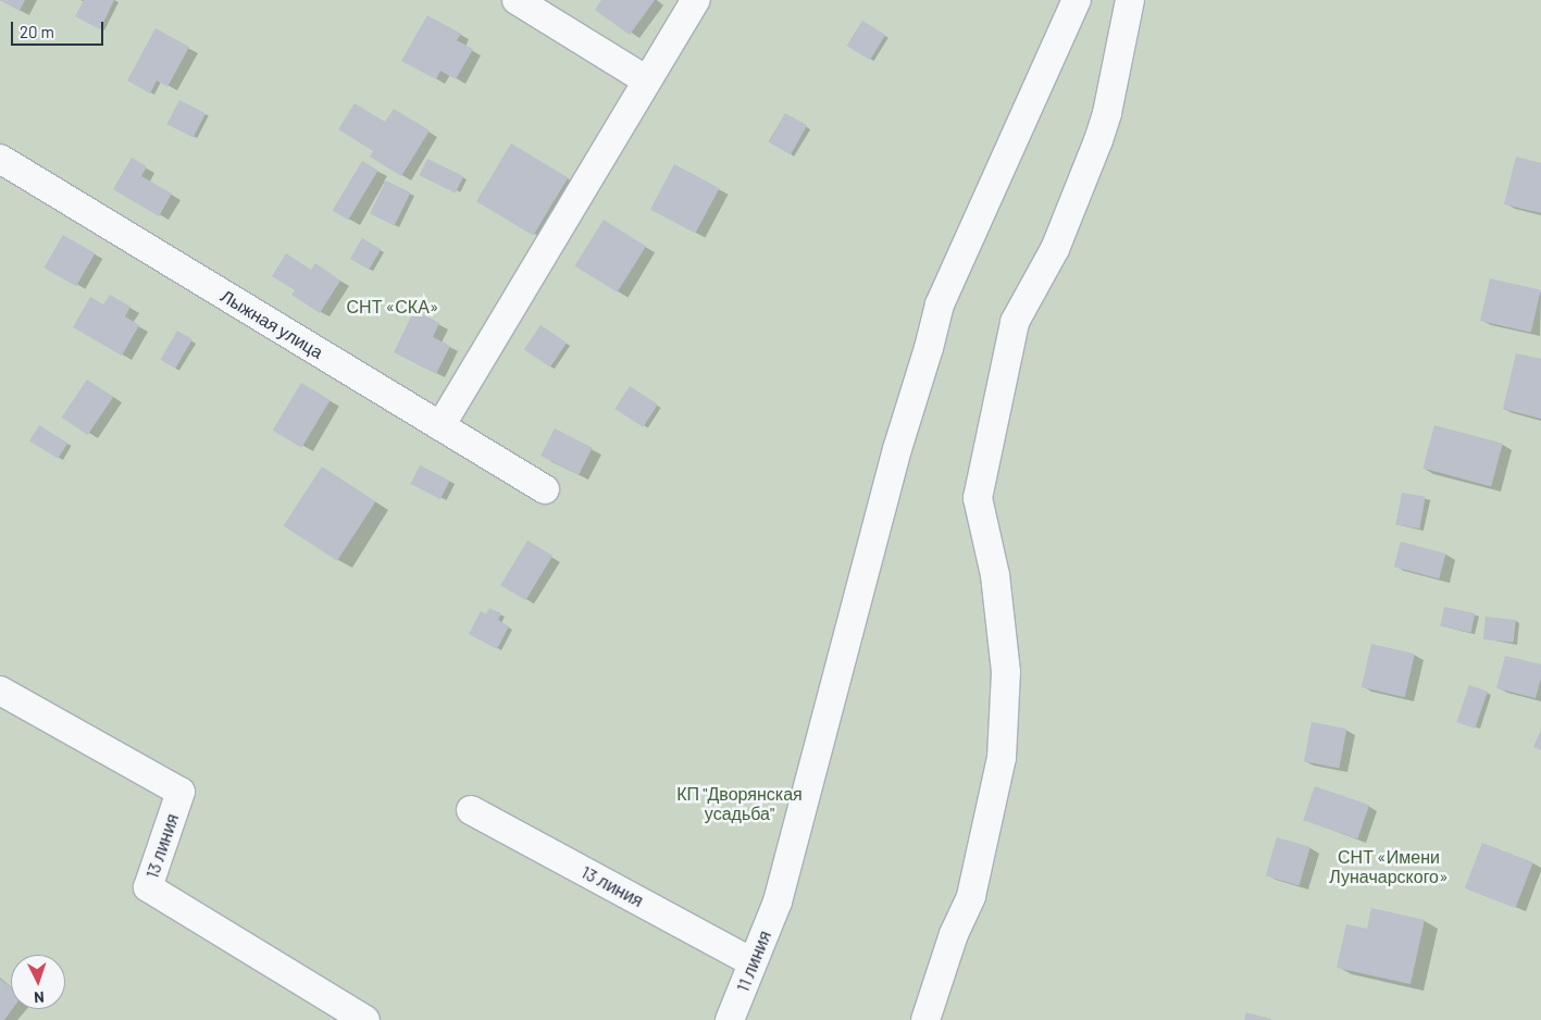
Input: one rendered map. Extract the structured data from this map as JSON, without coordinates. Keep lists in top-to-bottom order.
{
  "streets": {
    "street": ["Лыжная улица", "13 линия", "11 линия"]
  },
  "crossings": [
    ["13 линия", "11 линия"]
  ],
  "parks": ["СНТ «СКА»", "КП \"Дворянская усадьба\"", "СНТ «Имени Луначарского»"],
  "scale_bar": "20 m",
  "north": "bottom"
}
